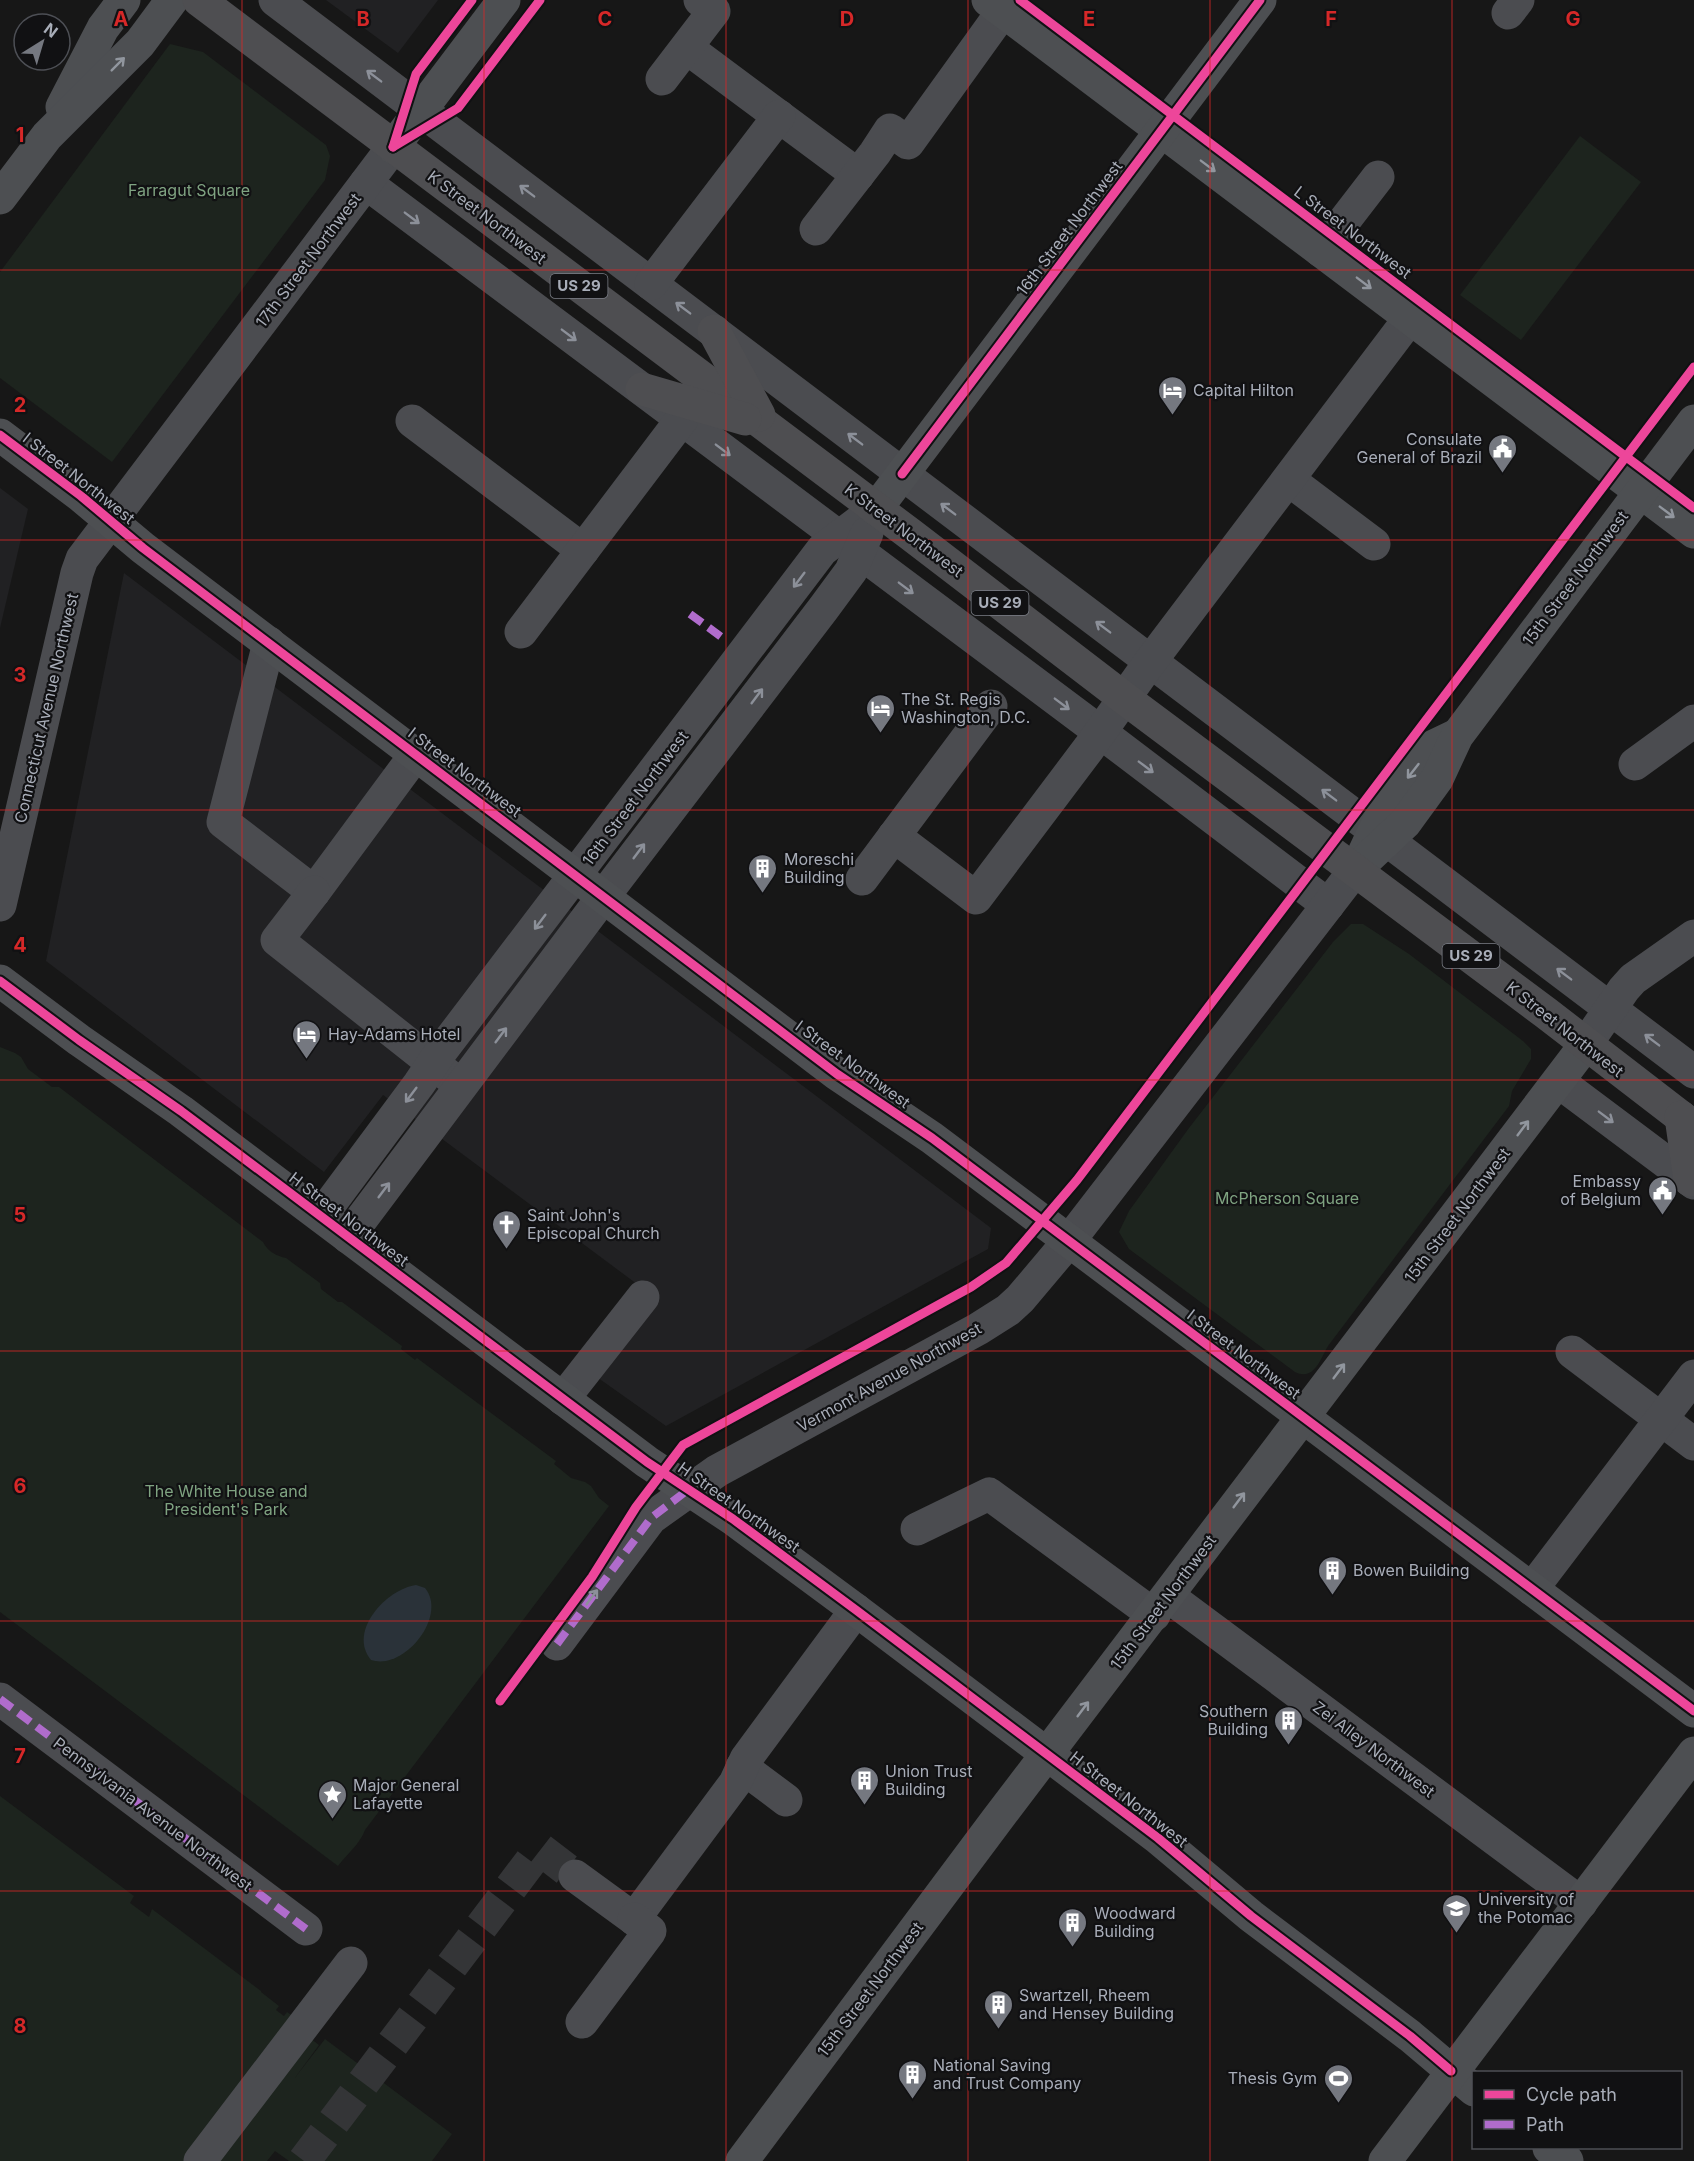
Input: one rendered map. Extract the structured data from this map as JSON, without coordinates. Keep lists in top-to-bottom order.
{
  "streets": {
    "highway": ["K Street Northwest", "US 29"],
    "main road": [
      "16th Street Northwest",
      "17th Street Northwest",
      "I Street Northwest",
      "15th Street Northwest",
      "H Street Northwest"
    ],
    "street": [
      "Connecticut Avenue Northwest",
      "Vermont Avenue Northwest",
      "Zei Alley Northwest",
      "Pennsylvania Avenue Northwest"
    ],
    "cycle path": ["L Street Northwest"]
  },
  "crossings": [
    ["K Street Northwest", "16th Street Northwest"],
    ["K Street Northwest", "17th Street Northwest"],
    ["K Street Northwest", "15th Street Northwest"],
    ["16th Street Northwest", "I Street Northwest"],
    ["16th Street Northwest", "H Street Northwest"],
    ["17th Street Northwest", "I Street Northwest"],
    ["17th Street Northwest", "Connecticut Avenue Northwest"],
    ["I Street Northwest", "15th Street Northwest"],
    ["I Street Northwest", "Connecticut Avenue Northwest"],
    ["I Street Northwest", "Vermont Avenue Northwest"],
    ["15th Street Northwest", "H Street Northwest"],
    ["15th Street Northwest", "Vermont Avenue Northwest"],
    ["15th Street Northwest", "Zei Alley Northwest"],
    ["H Street Northwest", "Vermont Avenue Northwest"]
  ],
  "parks": ["Farragut Square", "McPherson Square", "The White House and President's Park"],
  "places": {
    "hotel": ["Capital Hilton", "The St. Regis Washington, D.C.", "Hay-Adams Hotel"],
    "public building": ["Consulate General of Brazil", "Embassy of Belgium"],
    "building": [
      "Moreschi Building",
      "Bowen Building",
      "Southern Building",
      "Union Trust Building",
      "Woodward Building",
      "Swartzell, Rheem and Hensey Building",
      "National Saving and Trust Company"
    ],
    "church": ["Saint John's Episcopal Church"],
    "place": ["Major General Lafayette"],
    "school or university": ["University of the Potomac"],
    "sports": ["Thesis Gym"]
  },
  "legend": ["Cycle path", "Path"],
  "north": "top right",
  "grid": {
    "columns": [
      "A",
      "B",
      "C",
      "D",
      "E",
      "F",
      "G"
    ],
    "rows": [
      "1",
      "2",
      "3",
      "4",
      "5",
      "6",
      "7",
      "8"
    ]
  }
}
